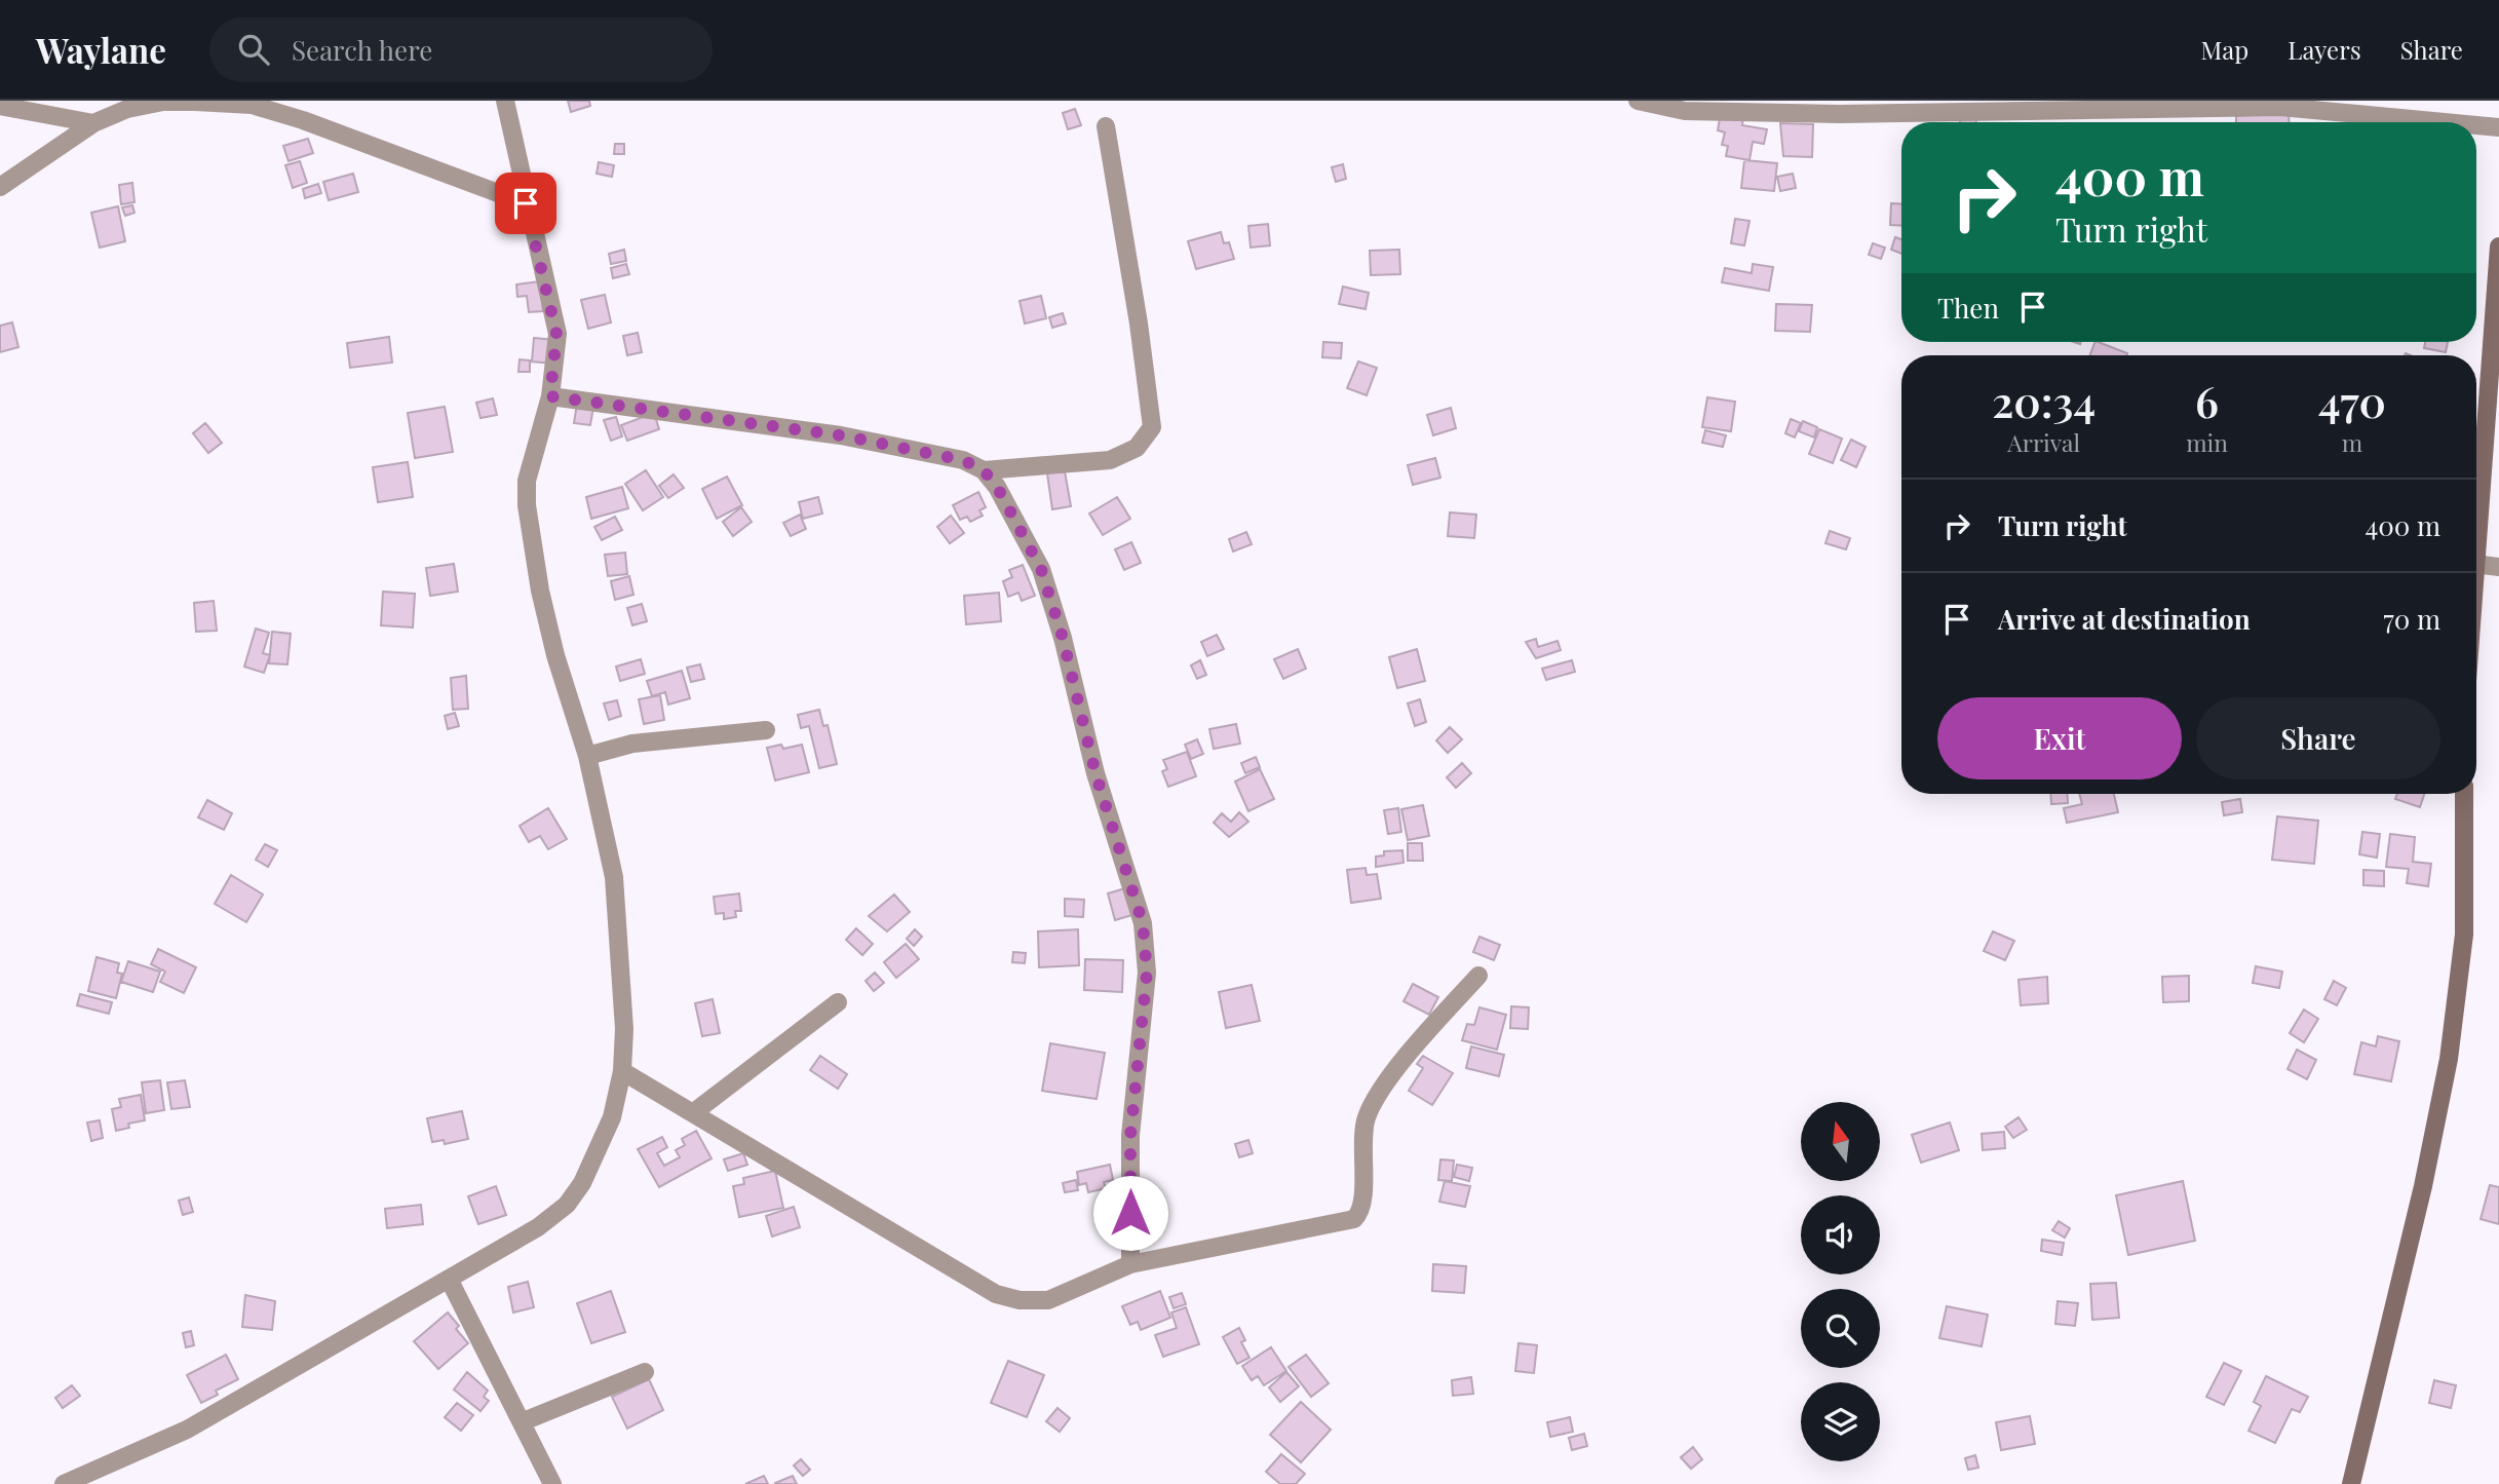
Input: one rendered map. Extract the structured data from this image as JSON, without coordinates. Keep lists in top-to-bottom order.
{
  "north": "top",
  "page": {
    "header": "Waylane",
    "search": "Search here",
    "nav": ["Map", "Layers", "Share"],
    "turn": ["400 m", "Turn right"],
    "then": "Then",
    "eta": [
      "20:34",
      "Arrival",
      "6",
      "min",
      "470",
      "m"
    ],
    "list": [
      {
        "name": "Turn right",
        "value": "400 m"
      },
      {
        "name": "Arrive at destination",
        "value": "70 m"
      }
    ],
    "buttons": ["Exit", "Share"]
  }
}
